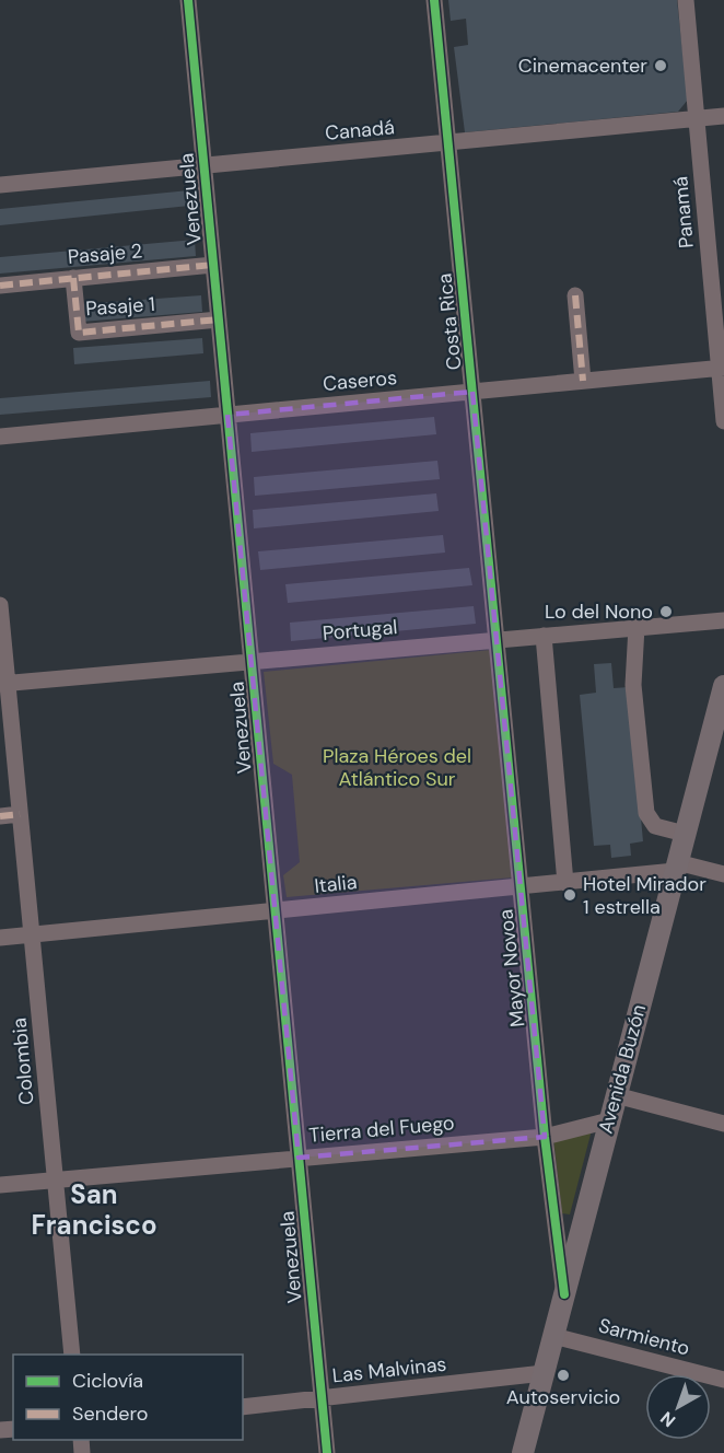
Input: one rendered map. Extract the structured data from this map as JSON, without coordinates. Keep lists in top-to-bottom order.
{
  "streets": {
    "main road": ["Avenida Buzón"],
    "street": [
      "Canadá",
      "Venezuela",
      "Panamá",
      "Pasaje 2",
      "Pasaje 1",
      "Costa Rica",
      "Caseros",
      "Portugal",
      "Italia",
      "Mayor Novoa",
      "Colombia",
      "Tierra del Fuego",
      "Sarmiento",
      "Las Malvinas"
    ]
  },
  "crossings": [
    ["Canadá", "Venezuela"],
    ["Canadá", "Panamá"],
    ["Canadá", "Costa Rica"],
    ["Venezuela", "Pasaje 2"],
    ["Venezuela", "Pasaje 1"],
    ["Venezuela", "Caseros"],
    ["Venezuela", "Portugal"],
    ["Venezuela", "Italia"],
    ["Venezuela", "Tierra del Fuego"],
    ["Venezuela", "Las Malvinas"],
    ["Panamá", "Caseros"],
    ["Pasaje 2", "Pasaje 1"],
    ["Costa Rica", "Caseros"],
    ["Costa Rica", "Portugal"],
    ["Costa Rica", "Mayor Novoa"],
    ["Portugal", "Mayor Novoa"],
    ["Portugal", "Colombia"],
    ["Italia", "Mayor Novoa"],
    ["Italia", "Colombia"],
    ["Italia", "Avenida Buzón"],
    ["Mayor Novoa", "Avenida Buzón"],
    ["Mayor Novoa", "Tierra del Fuego"],
    ["Colombia", "Tierra del Fuego"],
    ["Avenida Buzón", "Tierra del Fuego"],
    ["Avenida Buzón", "Sarmiento"],
    ["Avenida Buzón", "Las Malvinas"]
  ],
  "districts": ["San Francisco"],
  "parks": ["Plaza Héroes del Atlántico Sur"],
  "places": [
    "Cinemacenter",
    "Lo del Nono",
    "Hotel Mirador 1 estrella",
    "Autoservicio"
  ],
  "legend": ["Ciclovía", "Sendero"],
  "north": "bottom left"
}
